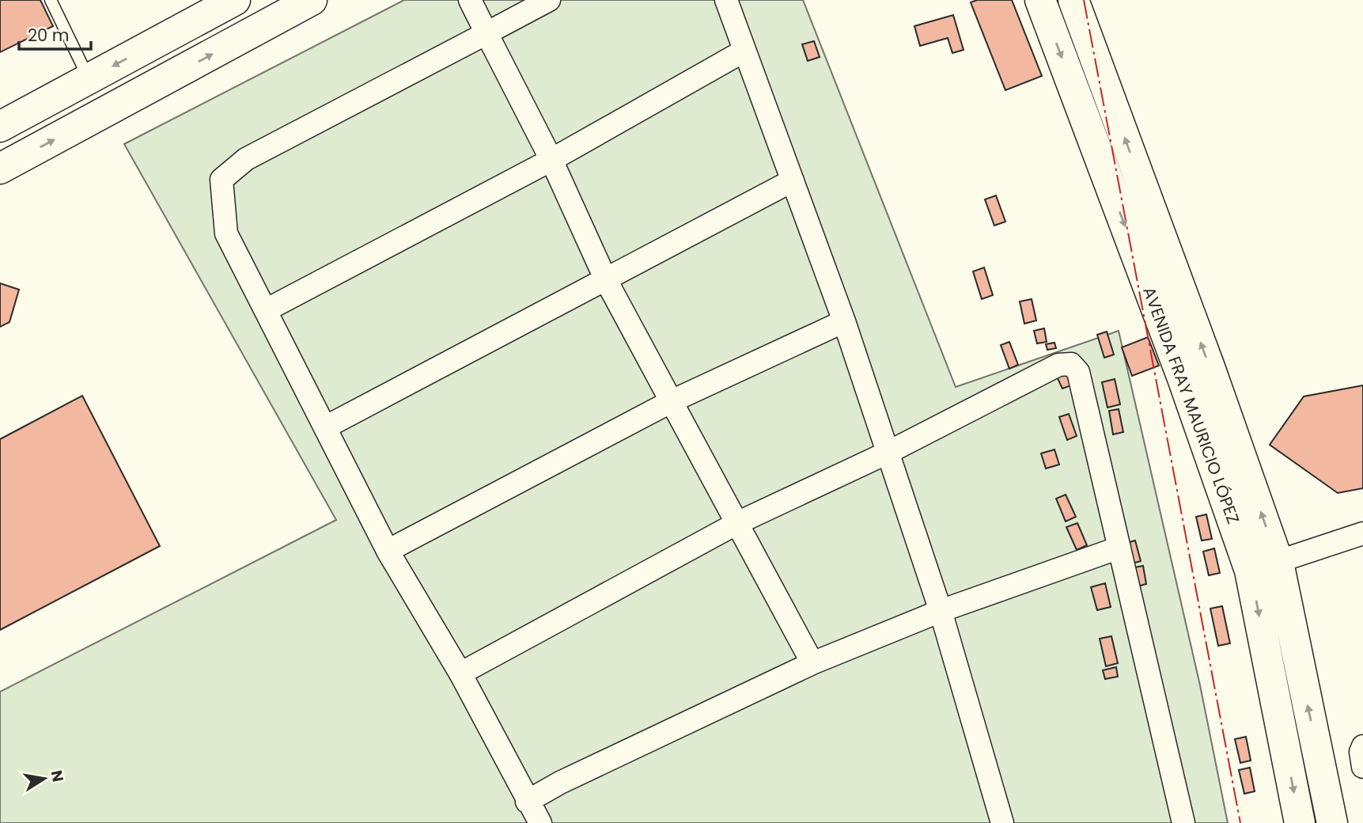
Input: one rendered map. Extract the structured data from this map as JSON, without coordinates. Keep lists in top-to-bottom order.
{
  "streets": {
    "street": ["AVENIDA FRAY MAURICIO LÓPEZ"]
  },
  "scale_bar": "20 m",
  "north": "right"
}
